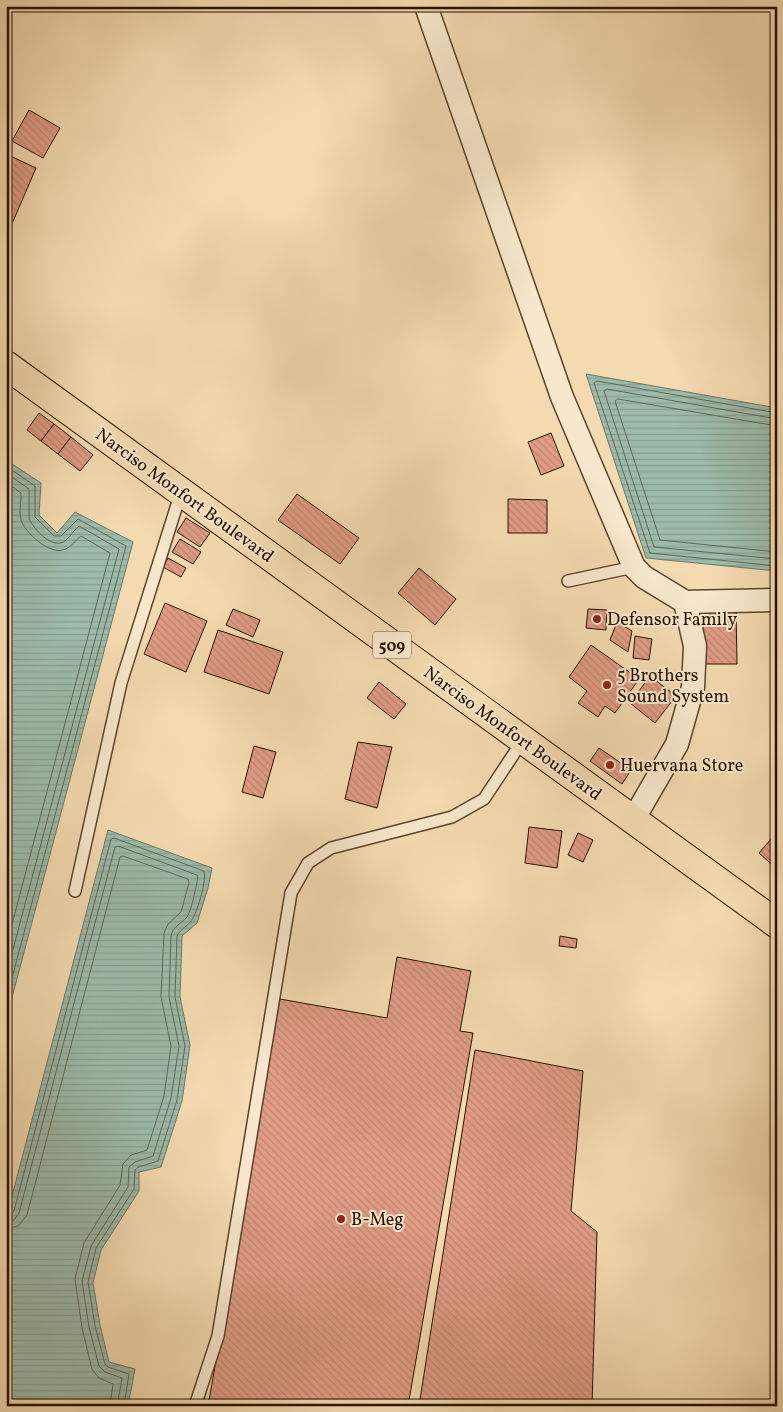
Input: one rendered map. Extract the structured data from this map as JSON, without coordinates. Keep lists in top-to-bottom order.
{
  "streets": {
    "main road": ["Narciso Monfort Boulevard", "509"]
  },
  "places": [
    "Defensor Family",
    "5 Brothers Sound System",
    "Huervana Store",
    "B-Meg"
  ]
}
